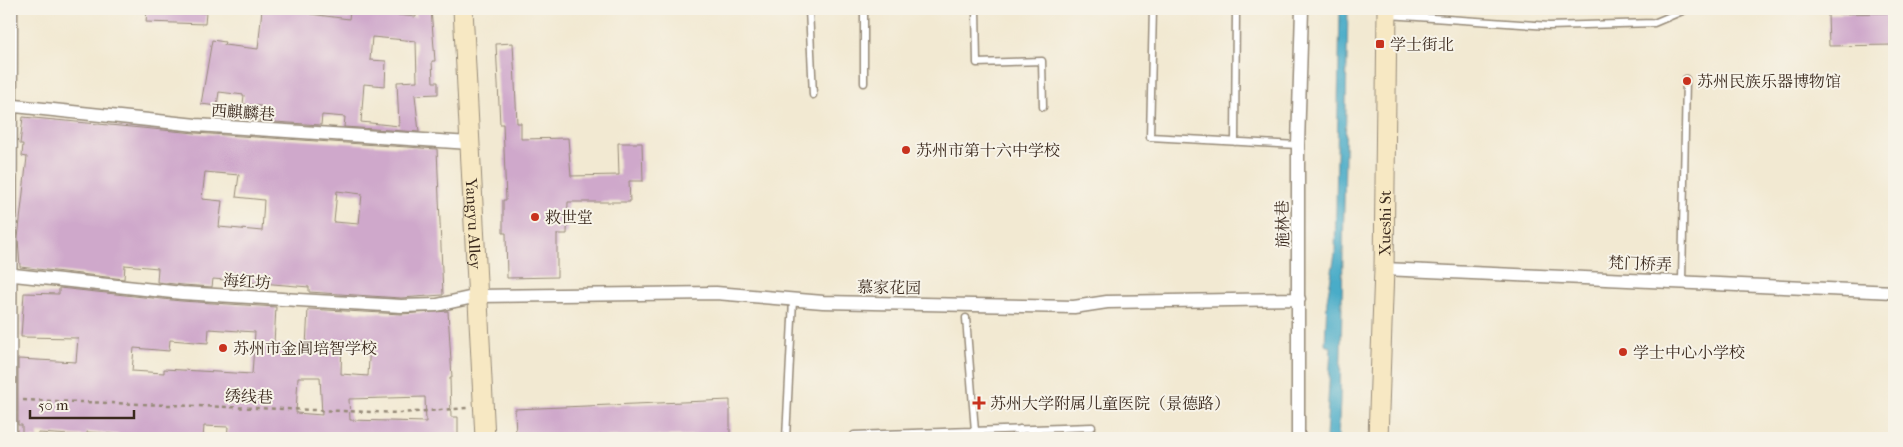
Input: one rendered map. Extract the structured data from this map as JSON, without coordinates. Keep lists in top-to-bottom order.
{
  "streets": {
    "main road": ["Yangyu Alley", "Xueshi St"],
    "street": [
      "西麒麟巷",
      "施林巷",
      "梵门桥弄",
      "海红坊",
      "慕家花园"
    ],
    "path": ["绣线巷"]
  },
  "crossings": [
    ["西麒麟巷", "Yangyu Alley"],
    ["Yangyu Alley", "海红坊"],
    ["Yangyu Alley", "慕家花园"],
    ["Yangyu Alley", "绣线巷"],
    ["施林巷", "慕家花园"],
    ["Xueshi St", "梵门桥弄"],
    ["海红坊", "慕家花园"]
  ],
  "places": {
    "transit": ["学士街北"],
    "other": [
      "苏州民族乐器博物馆",
      "苏州市第十六中学校",
      "救世堂",
      "苏州市金阊培智学校",
      "学士中心小学校"
    ],
    "health": ["苏州大学附属儿童医院（景德路）"]
  },
  "scale_bar": "50 m"
}
